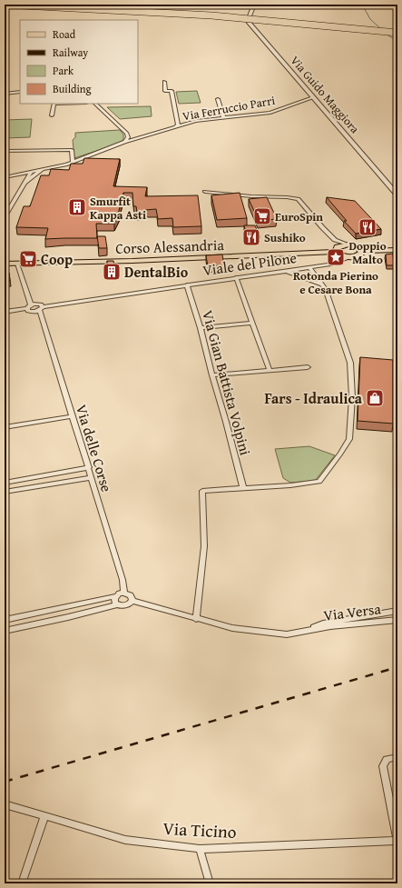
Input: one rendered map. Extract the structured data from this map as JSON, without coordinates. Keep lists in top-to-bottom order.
{
  "streets": {
    "main road": ["Corso Alessandria"],
    "street": [
      "Via Guido Maggiora",
      "Via Ferruccio Parri",
      "Viale del Pilone",
      "Via Gian Battista Volpini",
      "Via delle Corse",
      "Via Versa",
      "Via Ticino"
    ]
  },
  "crossings": [
    ["Via Guido Maggiora", "Via Ferruccio Parri"],
    ["Viale del Pilone", "Via Gian Battista Volpini"],
    ["Viale del Pilone", "Via delle Corse"]
  ],
  "places": {
    "building": ["Smurfit Kappa Asti", "DentalBio"],
    "supermarket": ["EuroSpin", "Coop"],
    "restaurant": ["Doppio Malto", "Sushiko"],
    "place": ["Rotonda Pierino e Cesare Bona"],
    "shop": ["Fars - Idraulica"]
  },
  "legend": [
    "Road",
    "Railway",
    "Park",
    "Building"
  ]
}
